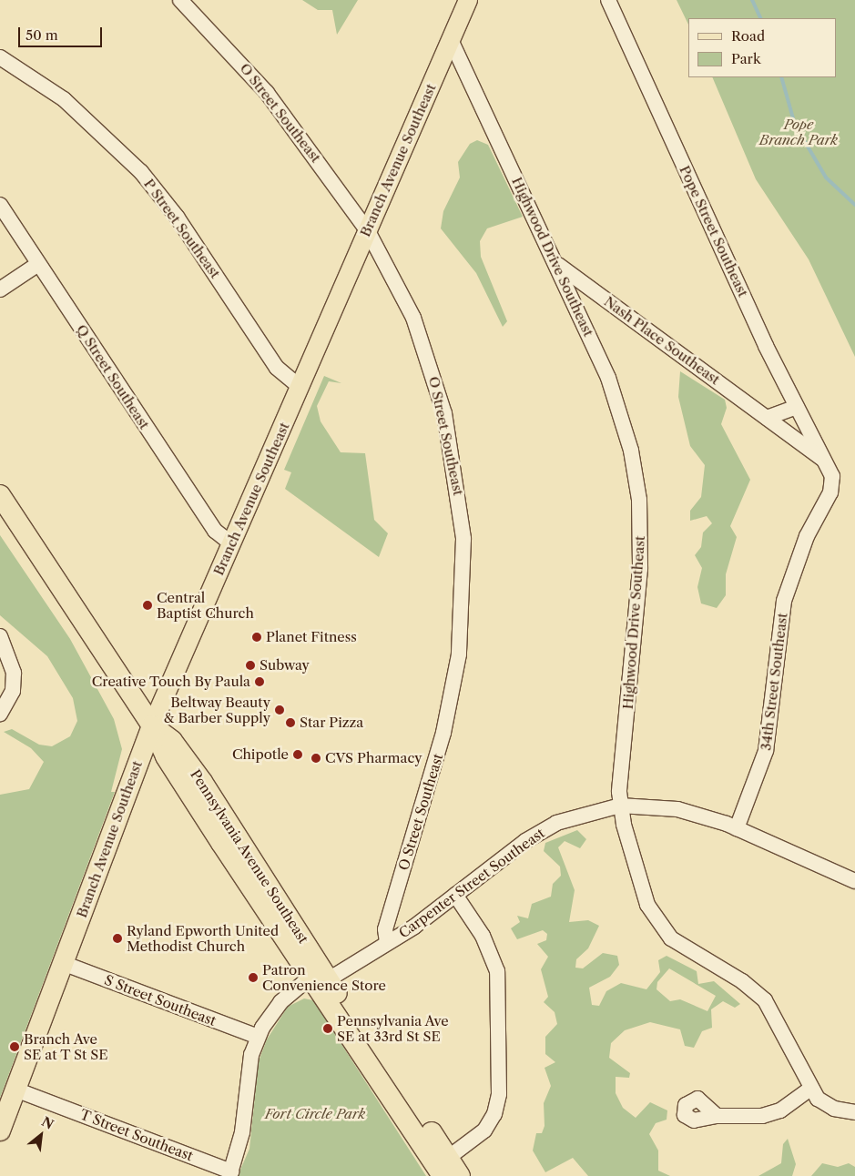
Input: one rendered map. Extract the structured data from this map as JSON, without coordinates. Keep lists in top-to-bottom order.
{
  "streets": {
    "highway": ["Branch Avenue Southeast", "Pennsylvania Avenue Southeast"],
    "street": [
      "O Street Southeast",
      "P Street Southeast",
      "Pope Street Southeast",
      "Highwood Drive Southeast",
      "Nash Place Southeast",
      "Q Street Southeast",
      "34th Street Southeast",
      "Carpenter Street Southeast",
      "S Street Southeast",
      "T Street Southeast"
    ]
  },
  "crossings": [
    ["O Street Southeast", "Branch Avenue Southeast"],
    ["O Street Southeast", "Carpenter Street Southeast"],
    ["Branch Avenue Southeast", "P Street Southeast"],
    ["Branch Avenue Southeast", "Highwood Drive Southeast"],
    ["Branch Avenue Southeast", "Q Street Southeast"],
    ["Branch Avenue Southeast", "Pennsylvania Avenue Southeast"],
    ["Branch Avenue Southeast", "S Street Southeast"],
    ["Branch Avenue Southeast", "T Street Southeast"],
    ["Pope Street Southeast", "Nash Place Southeast"],
    ["Pope Street Southeast", "34th Street Southeast"],
    ["Highwood Drive Southeast", "Nash Place Southeast"],
    ["Highwood Drive Southeast", "Carpenter Street Southeast"],
    ["Nash Place Southeast", "34th Street Southeast"],
    ["34th Street Southeast", "Carpenter Street Southeast"],
    ["Pennsylvania Avenue Southeast", "Carpenter Street Southeast"],
    ["Carpenter Street Southeast", "S Street Southeast"],
    ["Carpenter Street Southeast", "T Street Southeast"]
  ],
  "parks": ["Pope Branch Park", "Fort Circle Park"],
  "places": [
    "Central Baptist Church",
    "Planet Fitness",
    "Subway",
    "Creative Touch By Paula",
    "Beltway Beauty & Barber Supply",
    "Star Pizza",
    "Chipotle",
    "CVS Pharmacy",
    "Ryland Epworth United Methodist Church",
    "Patron Convenience Store",
    "Pennsylvania Ave SE at 33rd St SE",
    "Branch Ave SE at T St SE"
  ],
  "legend": ["Road", "Park"],
  "scale_bar": "50 m",
  "north": "top right"
}
